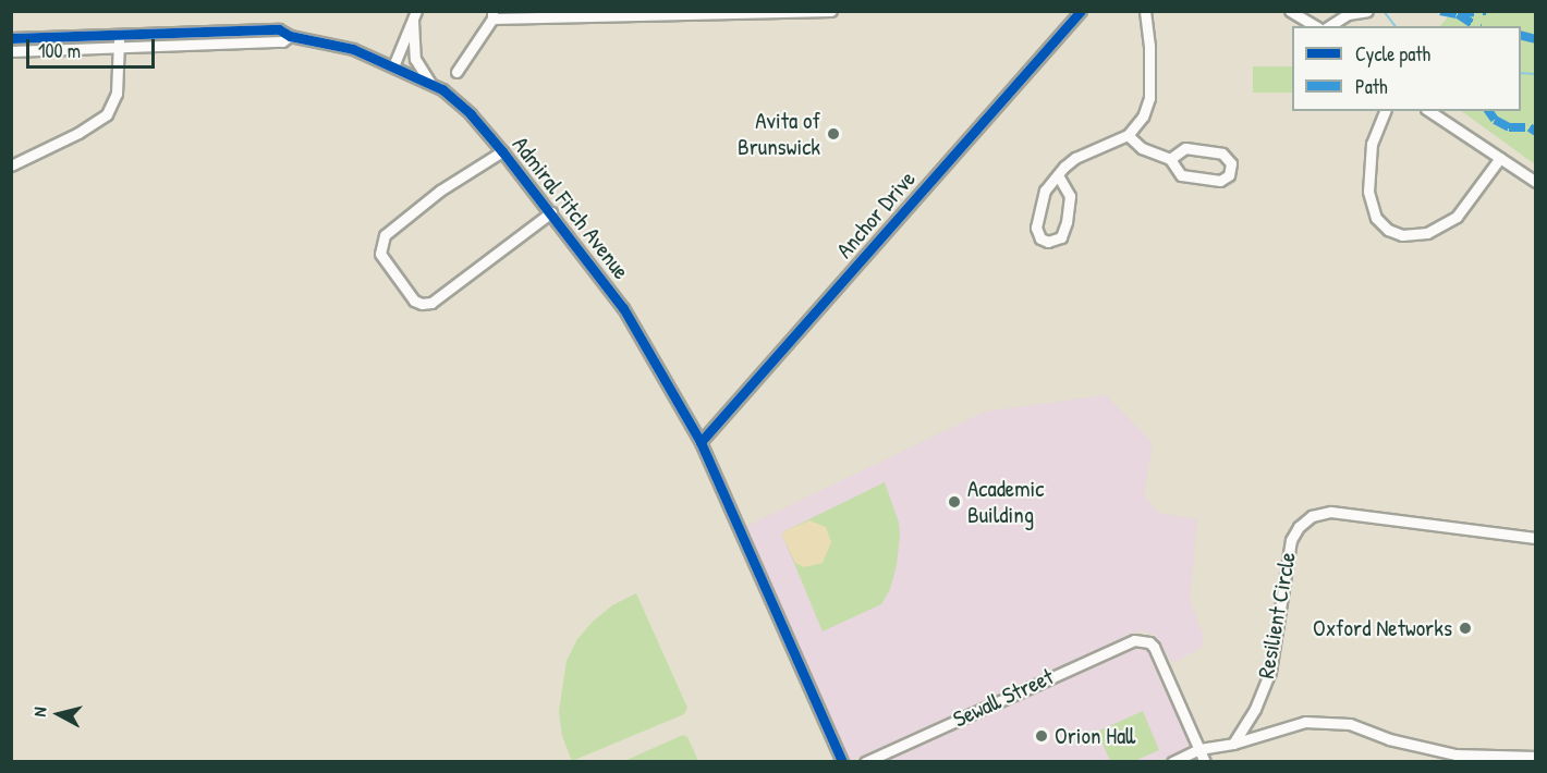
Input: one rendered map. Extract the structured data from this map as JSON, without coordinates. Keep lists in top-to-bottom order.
{
  "streets": {
    "street": [
      "Admiral Fitch Avenue",
      "Anchor Drive",
      "Resilient Circle",
      "Sewall Street"
    ]
  },
  "crossings": [
    ["Admiral Fitch Avenue", "Anchor Drive"]
  ],
  "places": [
    "Avita of Brunswick",
    "Academic Building",
    "Oxford Networks",
    "Orion Hall"
  ],
  "legend": ["Cycle path", "Path"],
  "scale_bar": "100 m",
  "north": "left"
}
